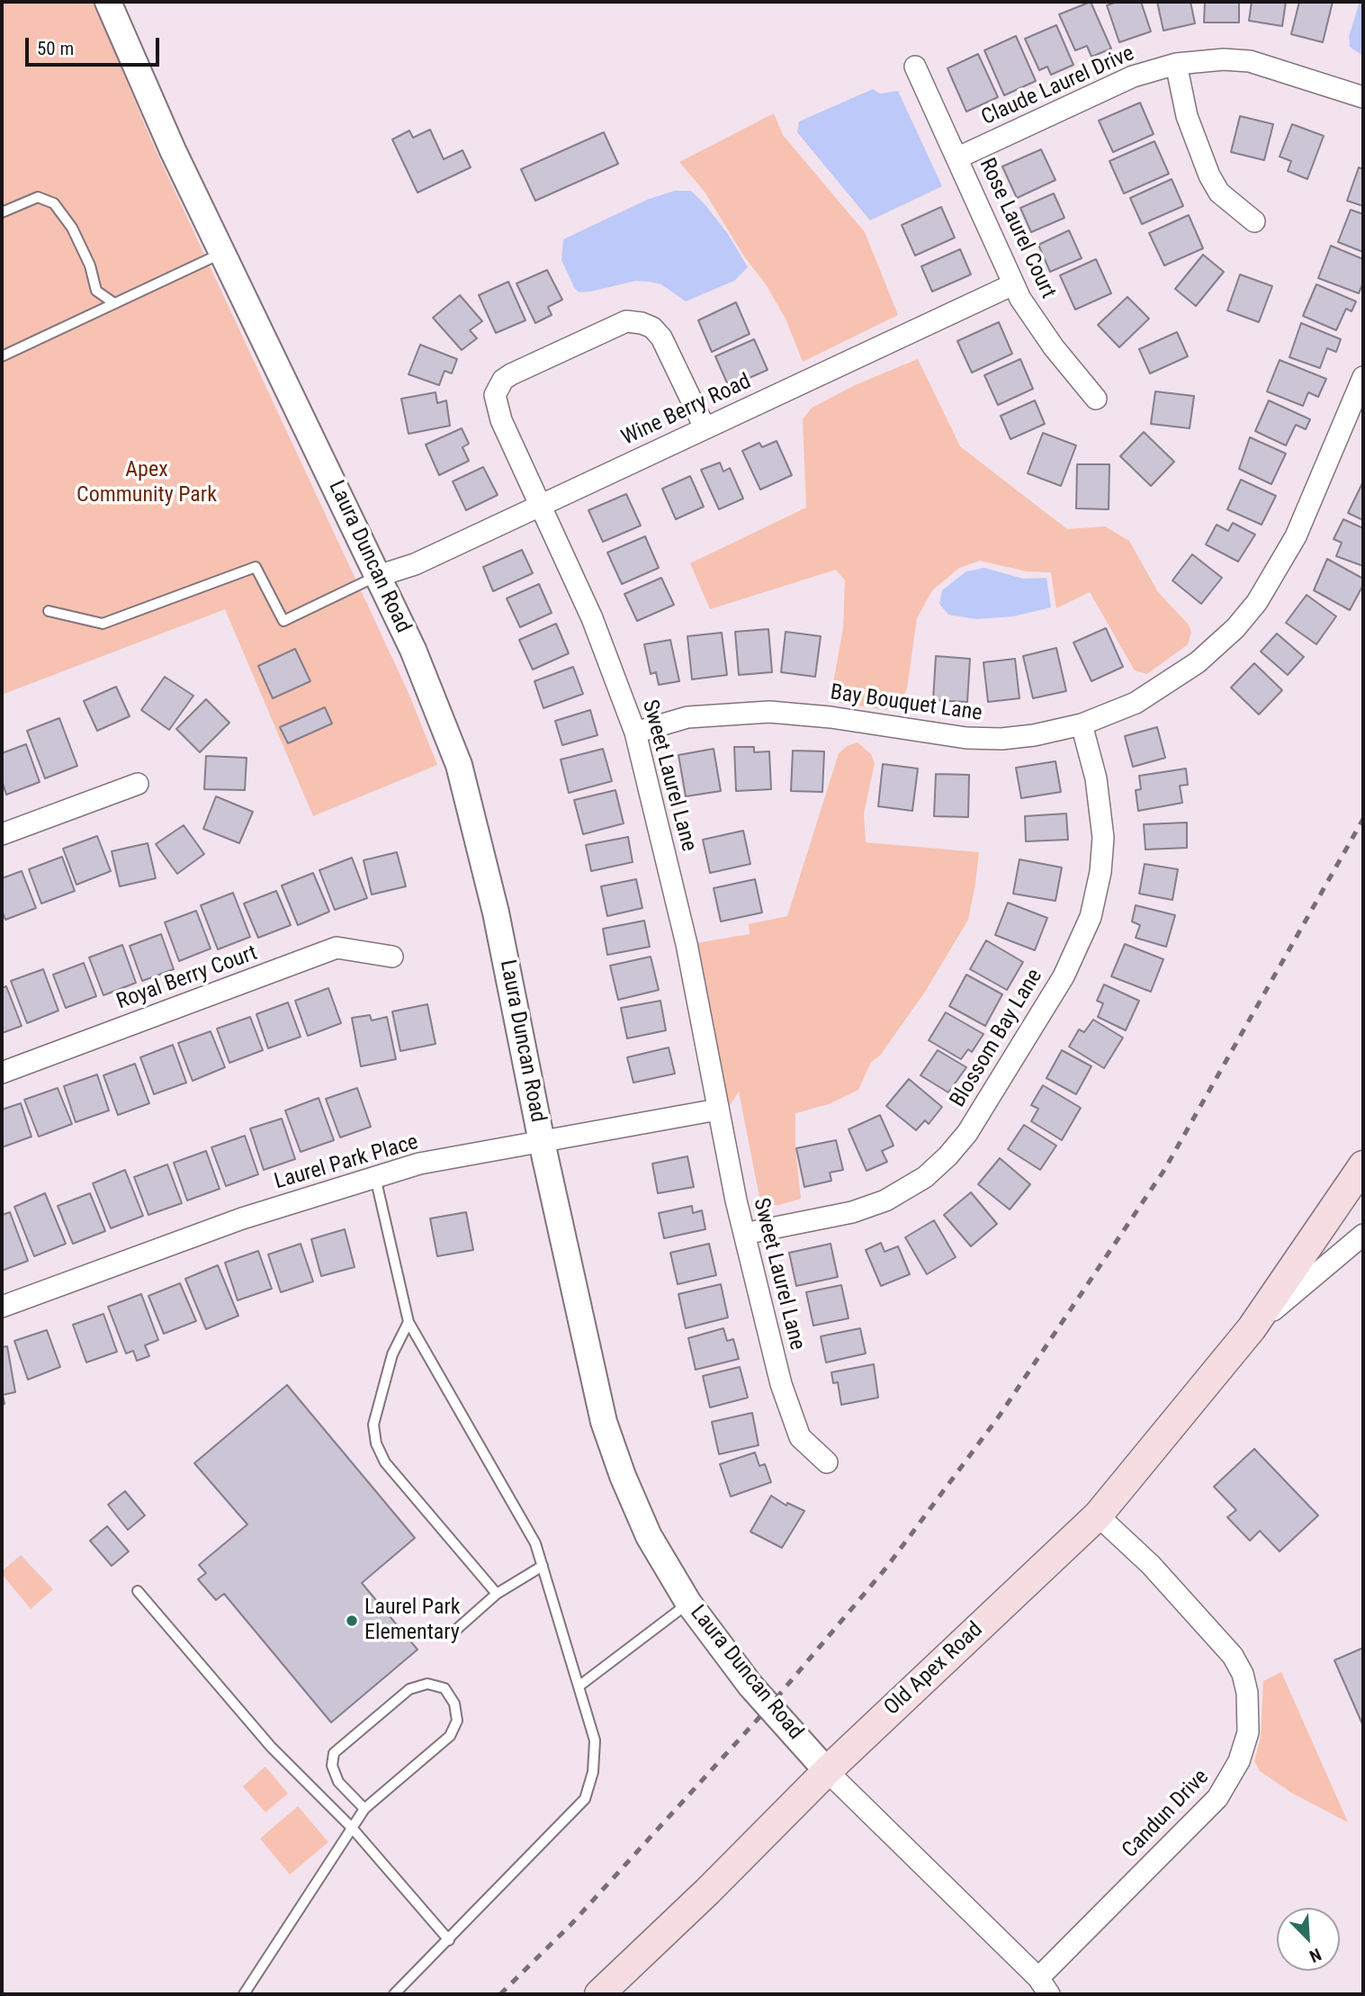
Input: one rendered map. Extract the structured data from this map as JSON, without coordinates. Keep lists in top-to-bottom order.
{
  "streets": {
    "main road": ["Old Apex Road"],
    "street": [
      "Claude Laurel Drive",
      "Rose Laurel Court",
      "Wine Berry Road",
      "Laura Duncan Road",
      "Bay Bouquet Lane",
      "Sweet Laurel Lane",
      "Royal Berry Court",
      "Blossom Bay Lane",
      "Laurel Park Place",
      "Candun Drive"
    ]
  },
  "crossings": [
    ["Claude Laurel Drive", "Rose Laurel Court"],
    ["Rose Laurel Court", "Wine Berry Road"],
    ["Wine Berry Road", "Laura Duncan Road"],
    ["Wine Berry Road", "Sweet Laurel Lane"],
    ["Laura Duncan Road", "Laurel Park Place"],
    ["Laura Duncan Road", "Old Apex Road"],
    ["Laura Duncan Road", "Candun Drive"],
    ["Bay Bouquet Lane", "Sweet Laurel Lane"],
    ["Bay Bouquet Lane", "Blossom Bay Lane"],
    ["Sweet Laurel Lane", "Blossom Bay Lane"],
    ["Sweet Laurel Lane", "Laurel Park Place"],
    ["Old Apex Road", "Candun Drive"]
  ],
  "parks": ["Apex Community Park"],
  "places": ["Laurel Park Elementary"],
  "scale_bar": "50 m",
  "north": "bottom right"
}
